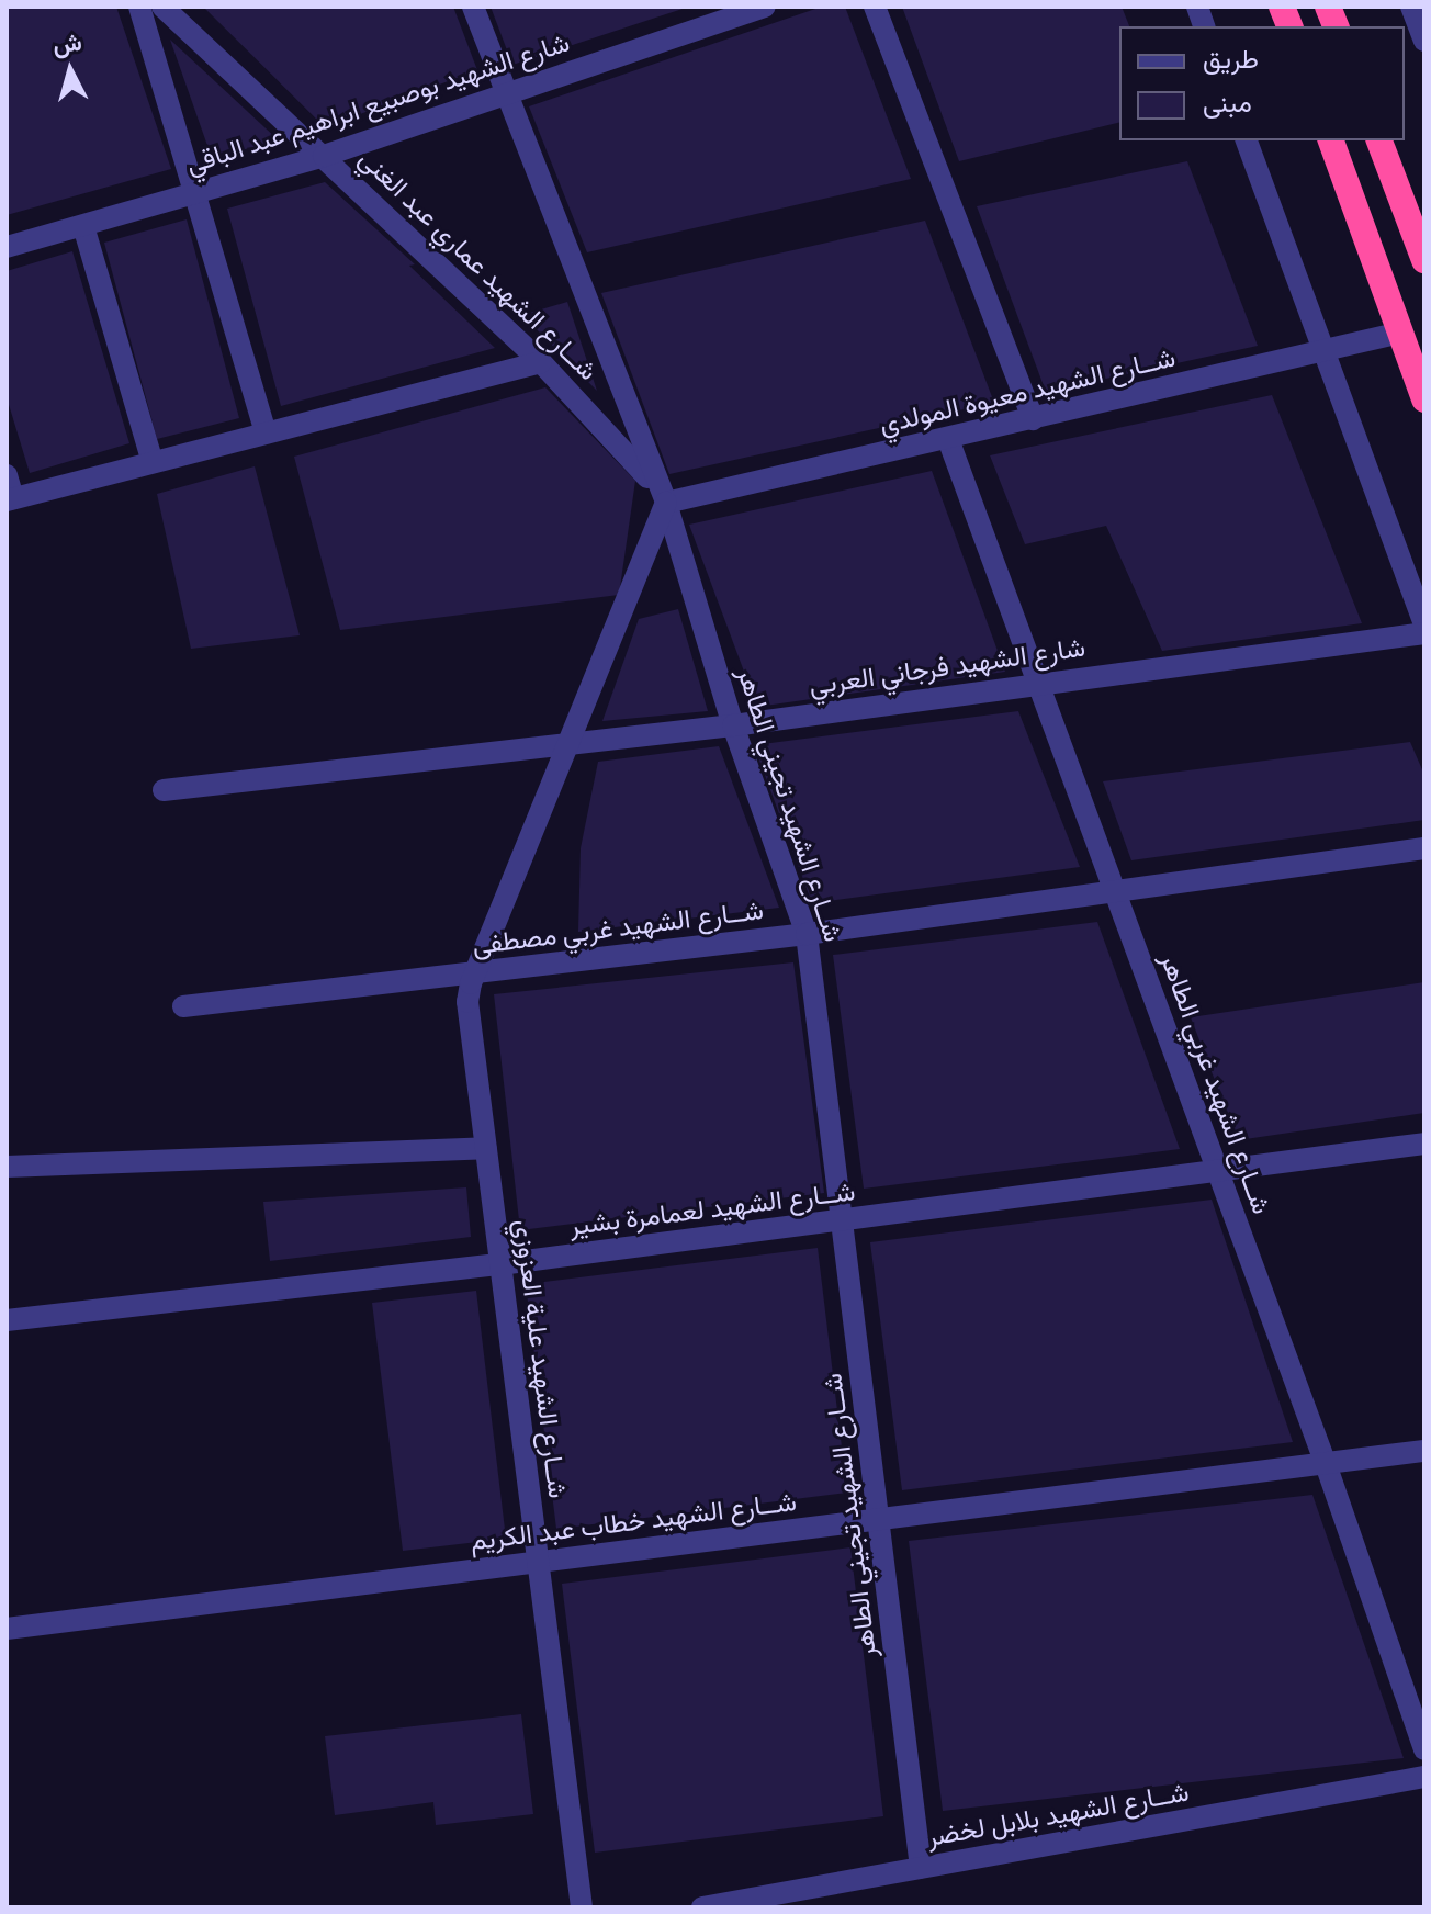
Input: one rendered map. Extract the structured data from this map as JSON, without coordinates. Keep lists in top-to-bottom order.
{
  "streets": {
    "street": [
      "شارع الشهيد بوصبيع ابراهيم عبد الباقي",
      "شــارع الشهيد عماري عبد الغني",
      "شــارع الشهيد معيوة المولدي",
      "شارع الشهيد فرجاني العربي",
      "شــارع الشهيد تجيني الطاهر",
      "شــارع الشهيد غربي مصطفى",
      "شــارع الشهيد غربي الطاهر",
      "شــارع الشهيد لعمامرة بشير",
      "شــارع الشهيد علية العزوزي",
      "شــارع الشهيد خطاب عبد الكريم",
      "شــارع الشهيد بلابل لخضر"
    ]
  },
  "crossings": [
    ["شارع الشهيد بوصبيع ابراهيم عبد الباقي", "شــارع الشهيد عماري عبد الغني"],
    ["شارع الشهيد بوصبيع ابراهيم عبد الباقي", "شــارع الشهيد تجيني الطاهر"],
    ["شــارع الشهيد عماري عبد الغني", "شــارع الشهيد معيوة المولدي"],
    ["شــارع الشهيد عماري عبد الغني", "شــارع الشهيد تجيني الطاهر"],
    ["شــارع الشهيد عماري عبد الغني", "شــارع الشهيد علية العزوزي"],
    ["شــارع الشهيد معيوة المولدي", "شــارع الشهيد تجيني الطاهر"],
    ["شــارع الشهيد معيوة المولدي", "شــارع الشهيد غربي الطاهر"],
    ["شــارع الشهيد معيوة المولدي", "شــارع الشهيد علية العزوزي"],
    ["شارع الشهيد فرجاني العربي", "شــارع الشهيد تجيني الطاهر"],
    ["شارع الشهيد فرجاني العربي", "شــارع الشهيد غربي الطاهر"],
    ["شارع الشهيد فرجاني العربي", "شــارع الشهيد علية العزوزي"],
    ["شــارع الشهيد تجيني الطاهر", "شــارع الشهيد غربي مصطفى"],
    ["شــارع الشهيد تجيني الطاهر", "شــارع الشهيد لعمامرة بشير"],
    ["شــارع الشهيد تجيني الطاهر", "شــارع الشهيد علية العزوزي"],
    ["شــارع الشهيد تجيني الطاهر", "شــارع الشهيد خطاب عبد الكريم"],
    ["شــارع الشهيد تجيني الطاهر", "شــارع الشهيد بلابل لخضر"],
    ["شــارع الشهيد غربي مصطفى", "شــارع الشهيد غربي الطاهر"],
    ["شــارع الشهيد غربي مصطفى", "شــارع الشهيد علية العزوزي"],
    ["شــارع الشهيد غربي الطاهر", "شــارع الشهيد لعمامرة بشير"],
    ["شــارع الشهيد غربي الطاهر", "شــارع الشهيد خطاب عبد الكريم"],
    ["شــارع الشهيد لعمامرة بشير", "شــارع الشهيد علية العزوزي"],
    ["شــارع الشهيد علية العزوزي", "شــارع الشهيد خطاب عبد الكريم"]
  ],
  "legend": ["طريق", "مبنى"],
  "north": "top"
}
